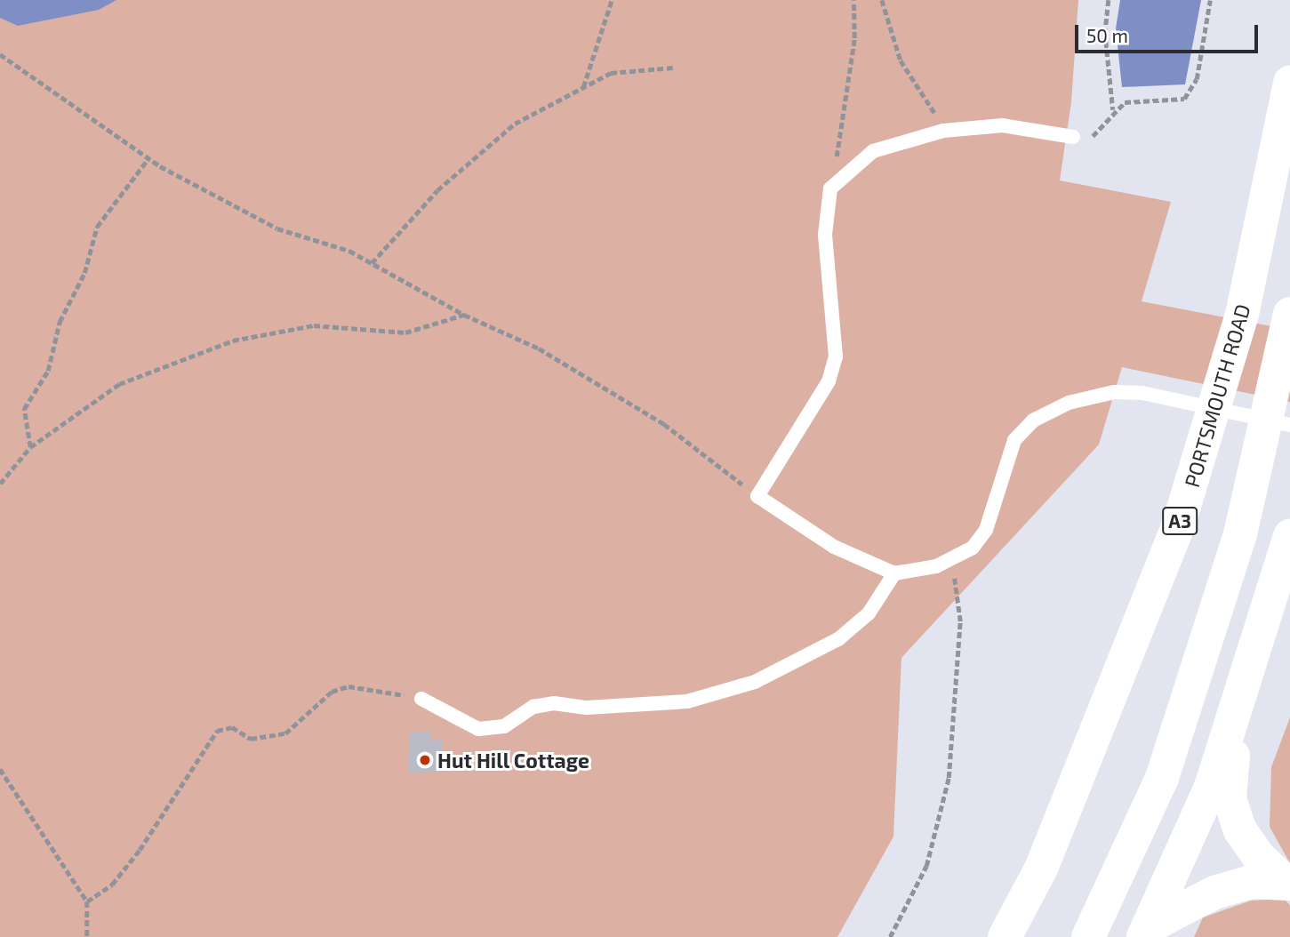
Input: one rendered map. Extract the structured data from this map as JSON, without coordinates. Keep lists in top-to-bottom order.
{
  "streets": {
    "highway": ["PORTSMOUTH ROAD", "A3"]
  },
  "places": ["Hut Hill Cottage"],
  "scale_bar": "50 m"
}
